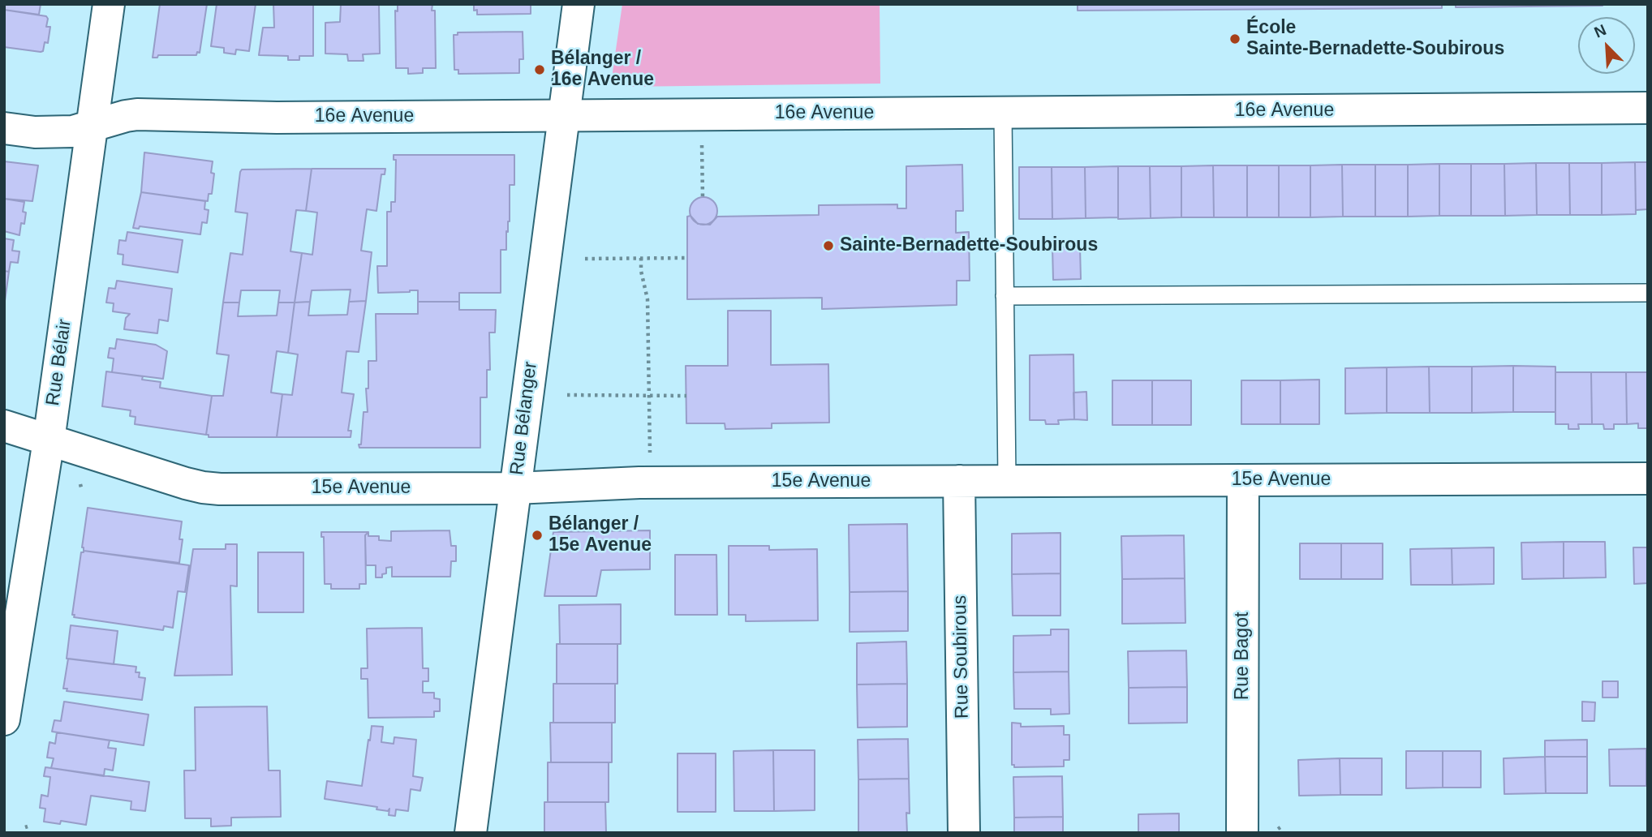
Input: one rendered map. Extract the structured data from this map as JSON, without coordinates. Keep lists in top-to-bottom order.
{
  "streets": {
    "street": [
      "16e Avenue",
      "Rue Bélair",
      "Rue Bélanger",
      "15e Avenue",
      "Rue Bagot",
      "Rue Soubirous"
    ]
  },
  "crossings": [
    ["16e Avenue", "Rue Bélair"],
    ["16e Avenue", "Rue Bélanger"],
    ["Rue Bélair", "15e Avenue"],
    ["Rue Bélanger", "15e Avenue"],
    ["15e Avenue", "Rue Bagot"],
    ["15e Avenue", "Rue Soubirous"]
  ],
  "places": [
    "École Sainte-Bernadette-Soubirous",
    "Bélanger / 16e Avenue",
    "Sainte-Bernadette-Soubirous",
    "Bélanger / 15e Avenue"
  ],
  "north": "top left"
}
